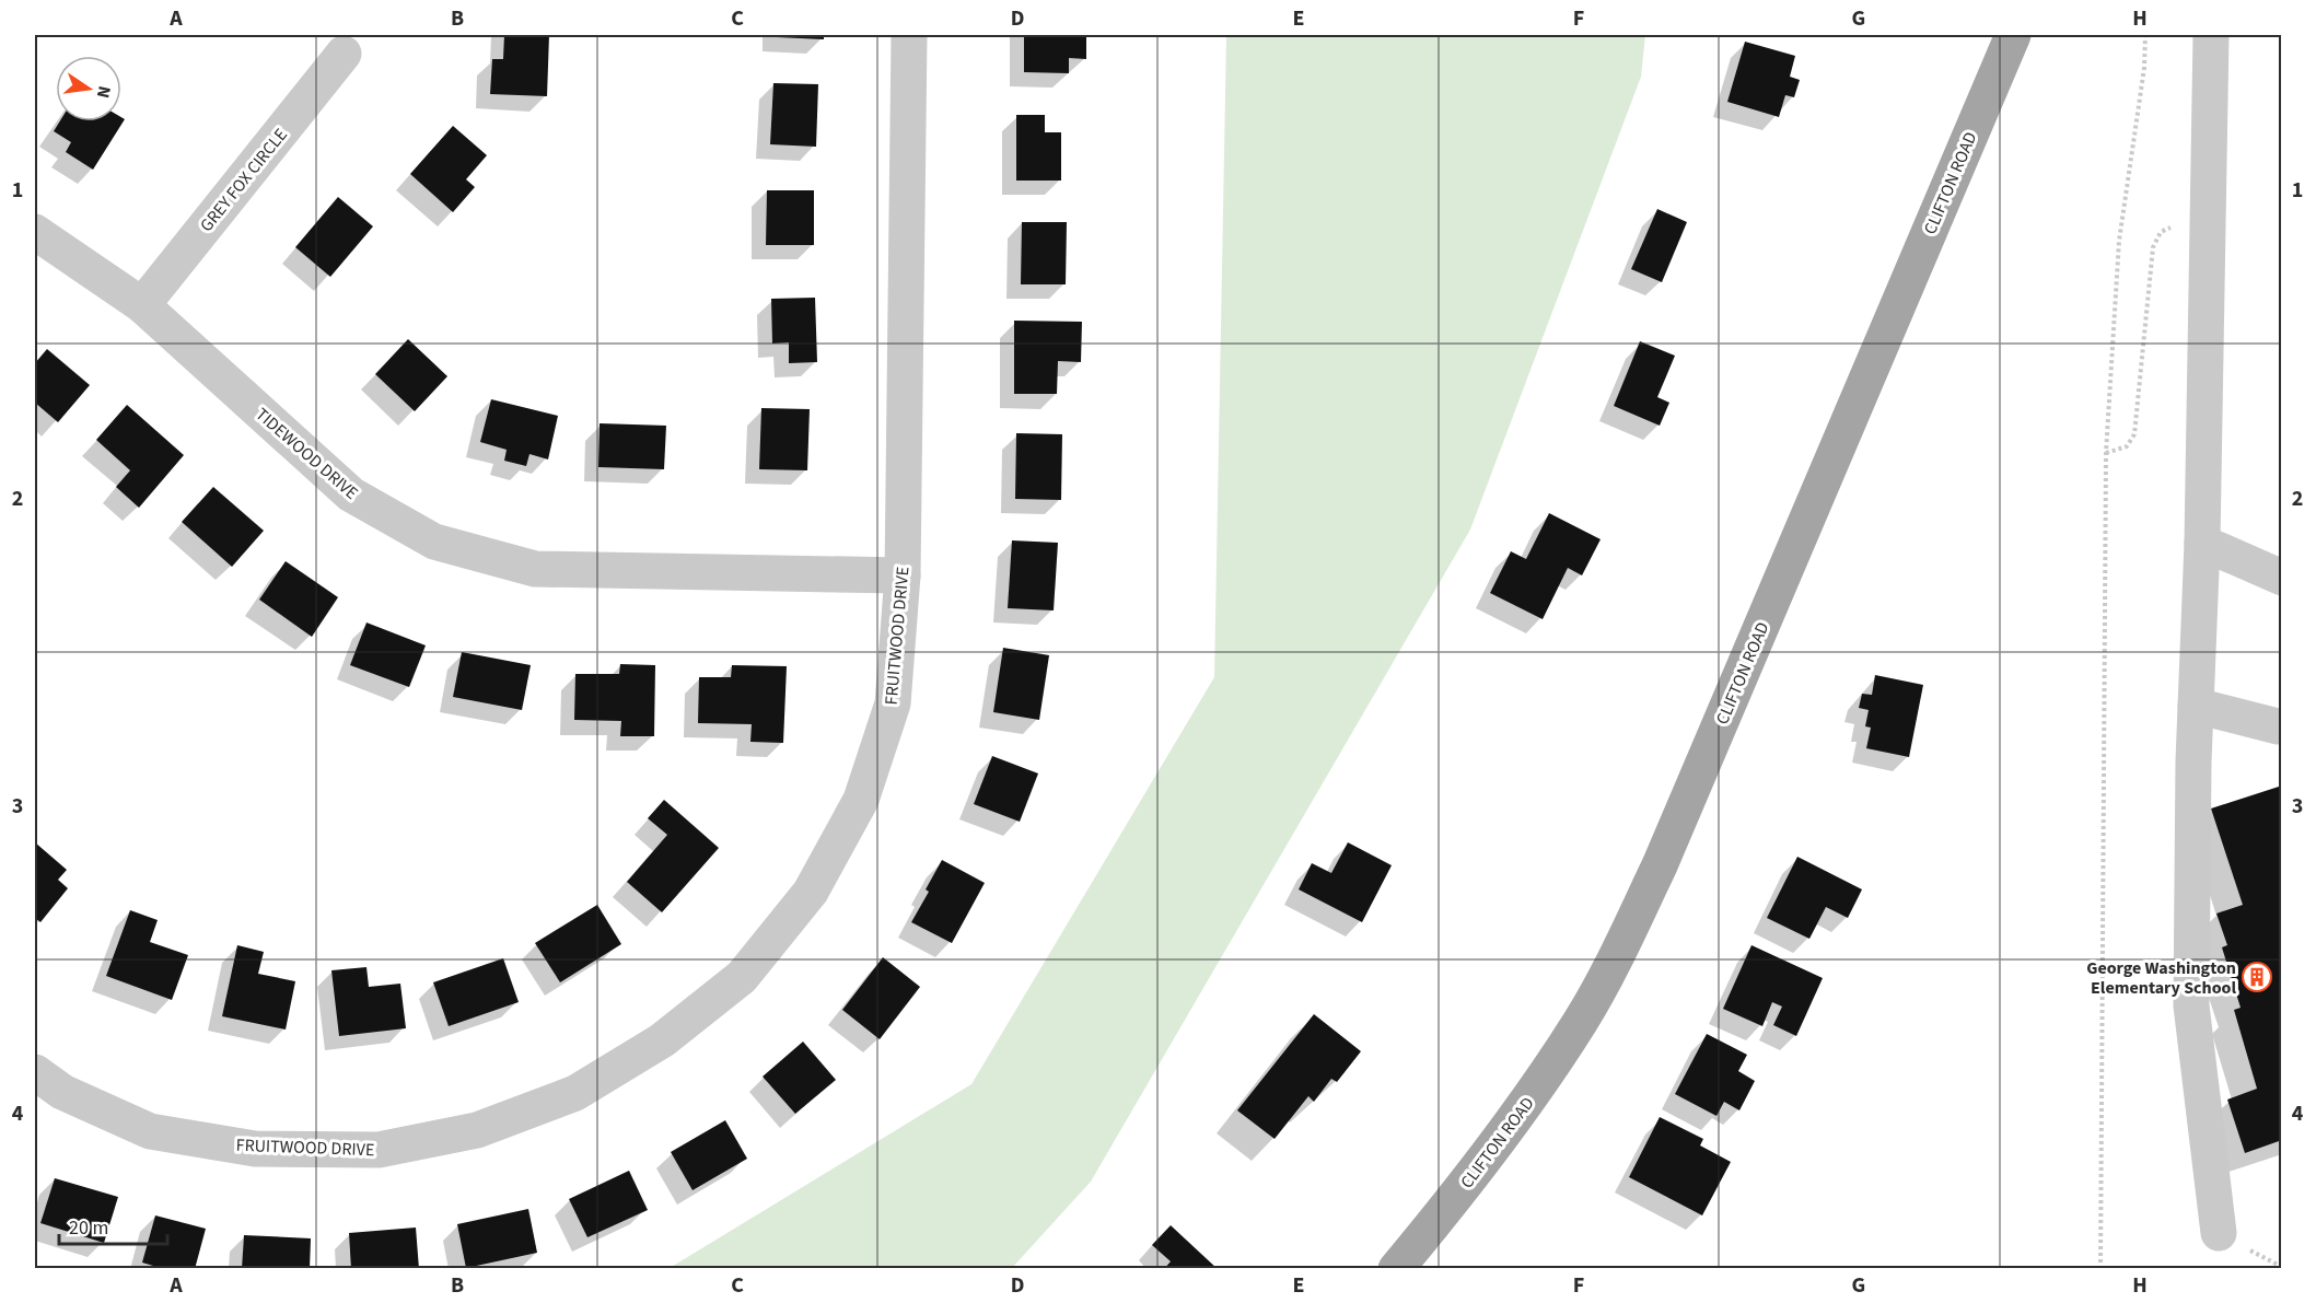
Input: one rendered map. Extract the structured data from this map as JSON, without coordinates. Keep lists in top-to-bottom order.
{
  "streets": {
    "main road": ["CLIFTON ROAD"],
    "street": ["GREY FOX CIRCLE", "TIDEWOOD DRIVE", "FRUITWOOD DRIVE"]
  },
  "crossings": [
    ["GREY FOX CIRCLE", "TIDEWOOD DRIVE"],
    ["TIDEWOOD DRIVE", "FRUITWOOD DRIVE"]
  ],
  "places": {
    "building": ["George Washington Elementary School"]
  },
  "scale_bar": "20 m",
  "north": "right",
  "grid": {
    "columns": [
      "A",
      "B",
      "C",
      "D",
      "E",
      "F",
      "G",
      "H"
    ],
    "rows": [
      "1",
      "2",
      "3",
      "4"
    ]
  }
}
